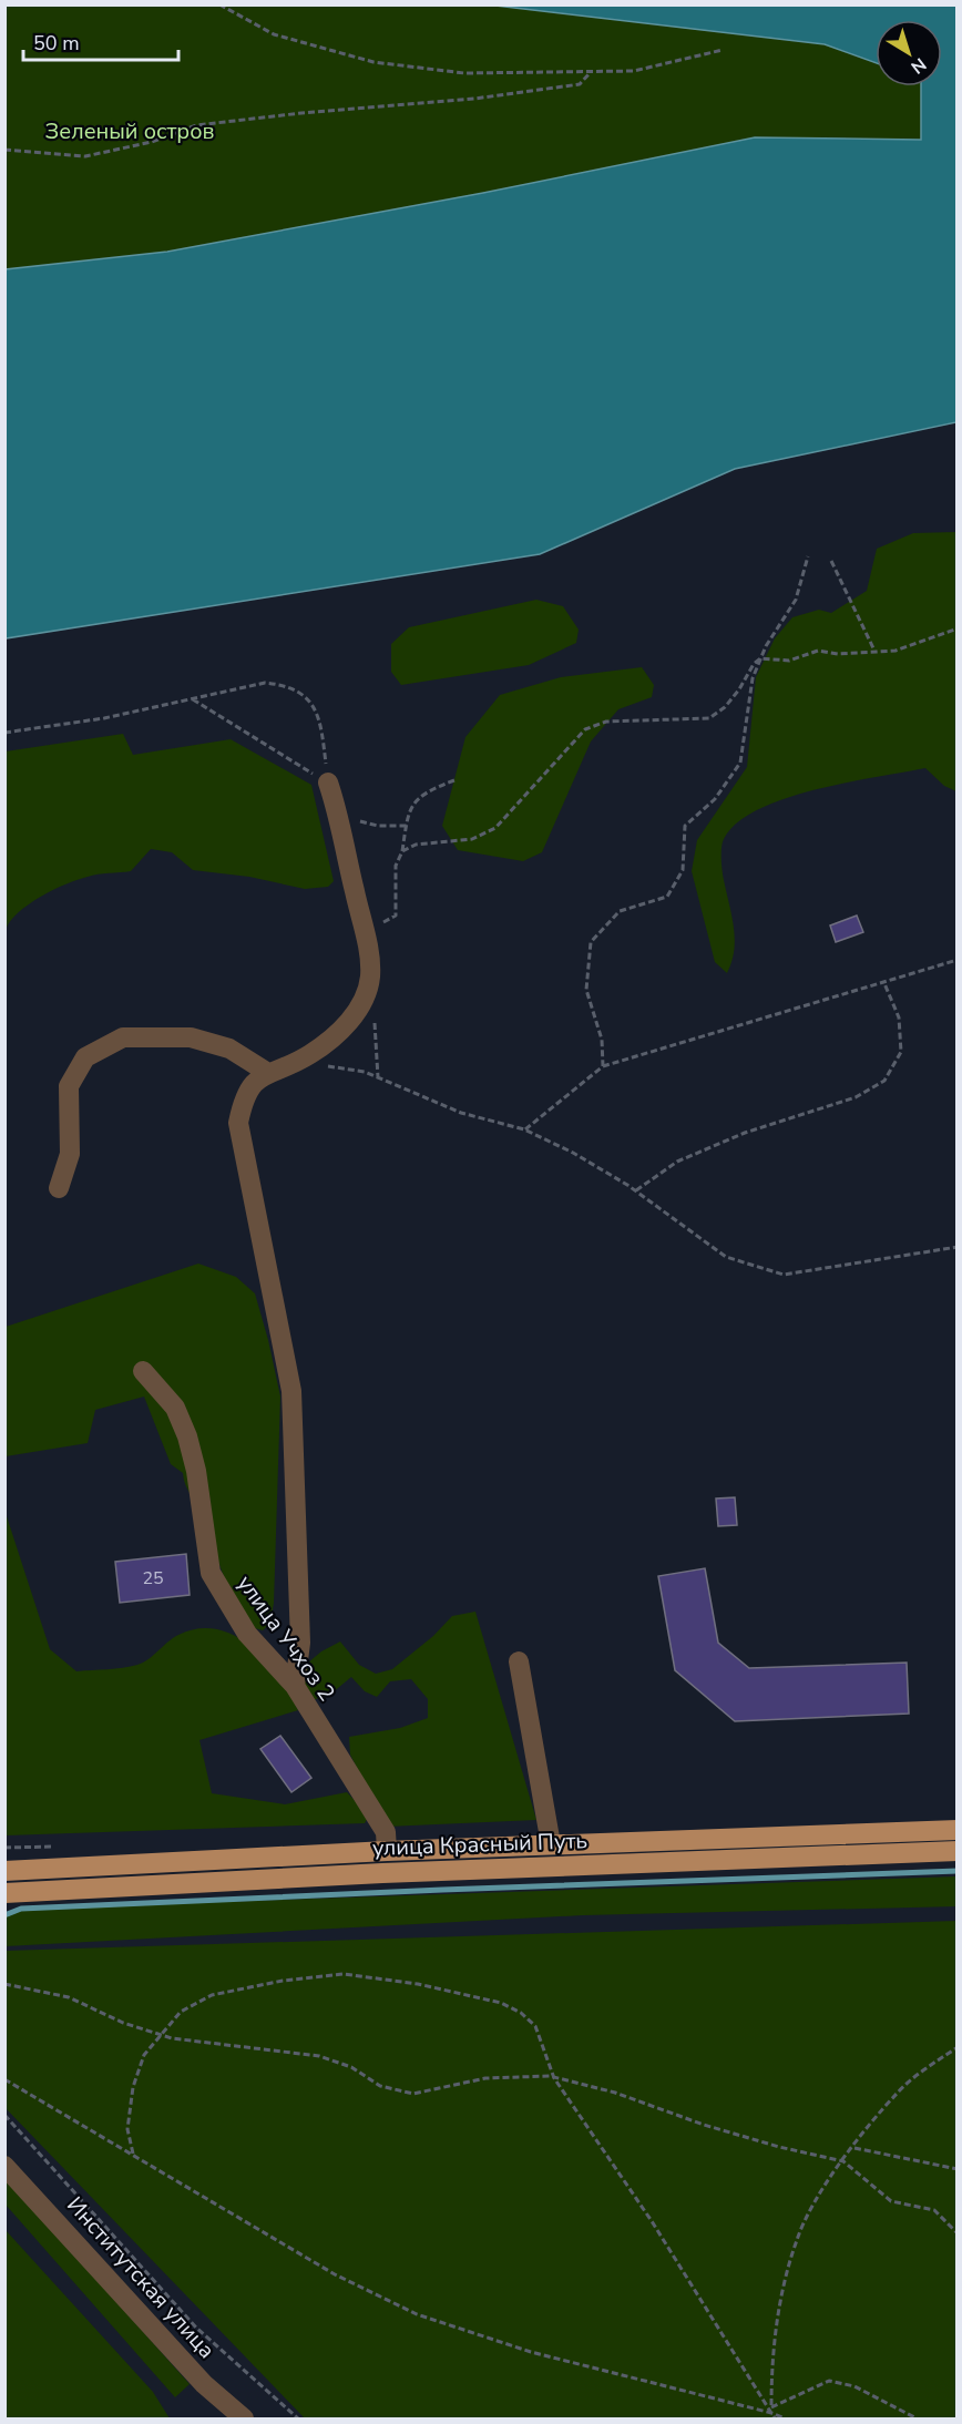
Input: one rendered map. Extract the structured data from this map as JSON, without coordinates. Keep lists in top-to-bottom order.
{
  "streets": {
    "main road": ["улица Красный Путь"],
    "street": ["улица Учхоз 2", "Институтская улица"]
  },
  "crossings": [
    ["улица Учхоз 2", "улица Красный Путь"]
  ],
  "parks": ["Зеленый остров"],
  "house_numbers": ["25"],
  "scale_bar": "50 m",
  "north": "bottom right"
}
